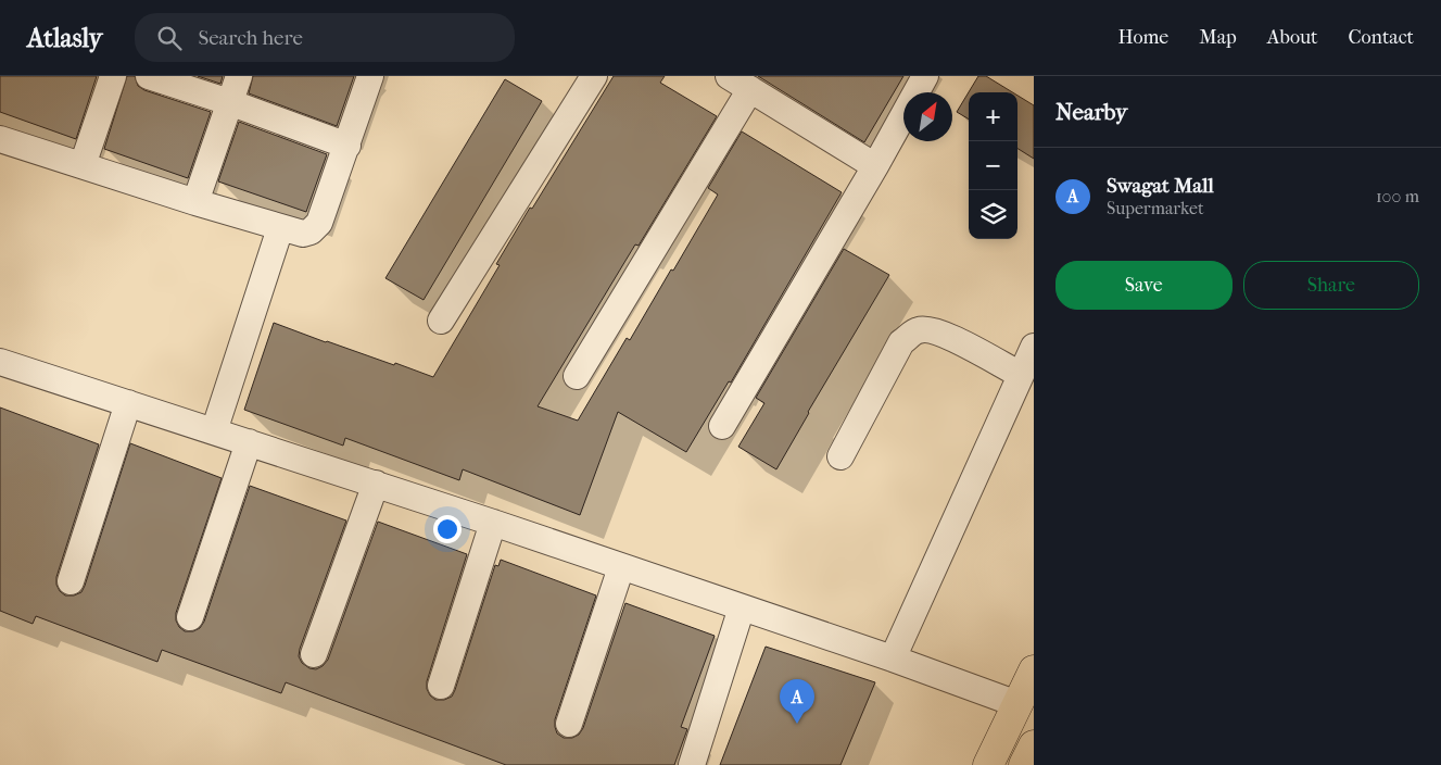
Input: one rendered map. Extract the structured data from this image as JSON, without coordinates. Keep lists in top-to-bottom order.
{
  "north": "top right",
  "page": {
    "header": "Atlasly",
    "search": "Search here",
    "nav": [
      "Home",
      "Map",
      "About",
      "Contact"
    ],
    "heading": "Nearby",
    "map_buttons": ["+", "−"],
    "list": [
      {
        "mark": "A",
        "name": "Swagat Mall",
        "note": "Supermarket",
        "value": "100 m"
      }
    ],
    "buttons": ["Save", "Share"],
    "pins": "A"
  }
}
